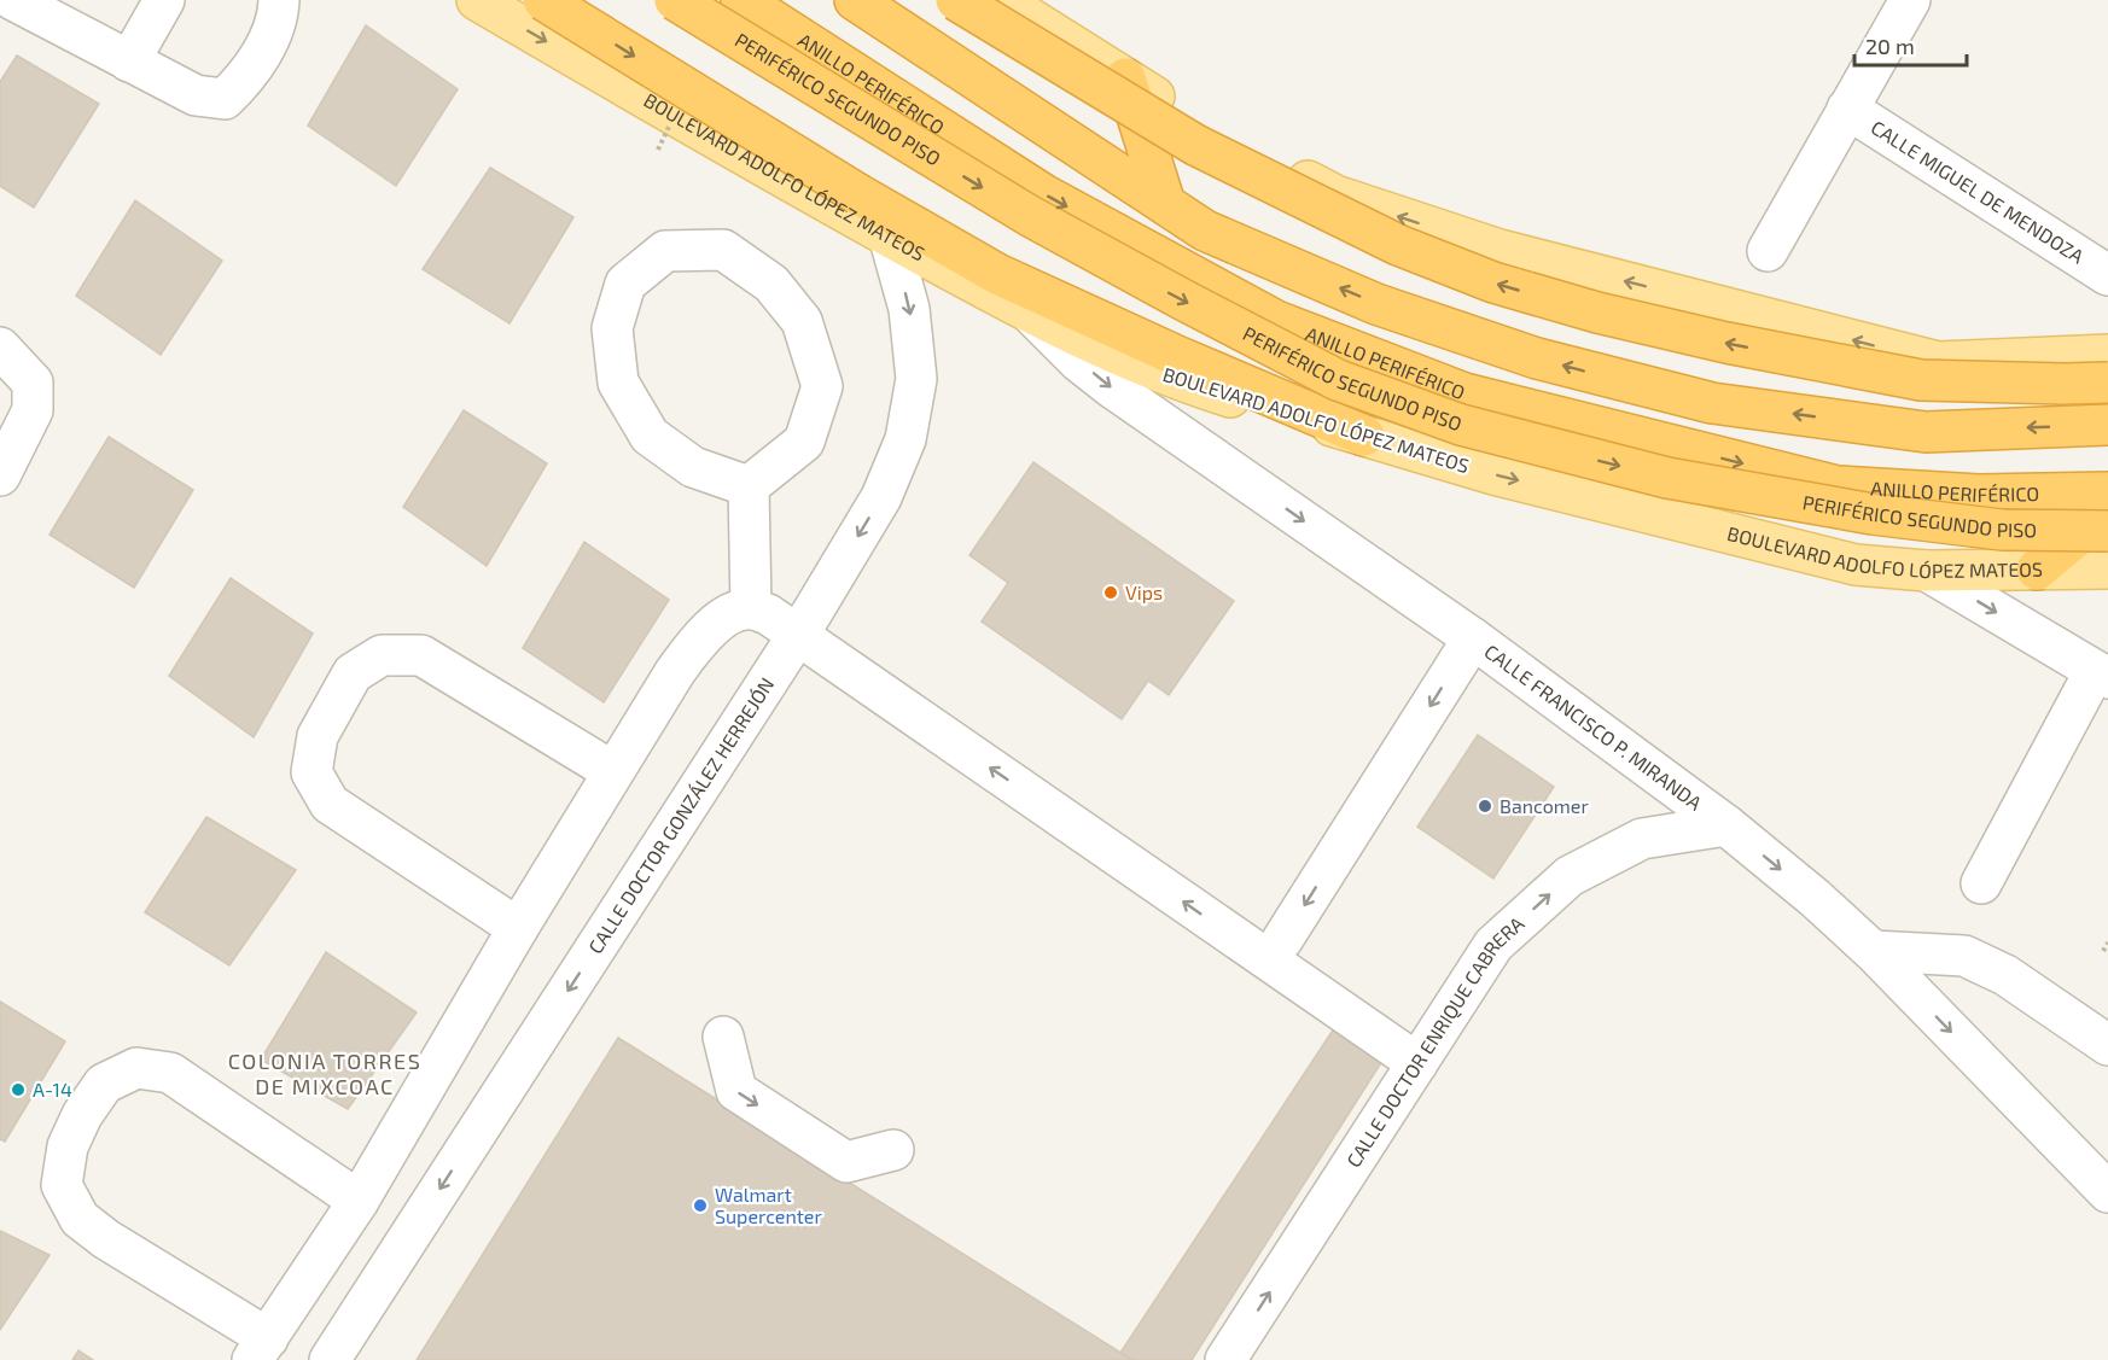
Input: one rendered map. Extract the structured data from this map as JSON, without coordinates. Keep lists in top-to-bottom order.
{
  "streets": {
    "highway": ["ANILLO PERIFÉRICO", "PERIFÉRICO SEGUNDO PISO"],
    "main road": ["BOULEVARD ADOLFO LÓPEZ MATEOS"],
    "street": [
      "CALLE MIGUEL DE MENDOZA",
      "CALLE FRANCISCO P. MIRANDA",
      "CALLE DOCTOR GONZÁLEZ HERREJÓN",
      "CALLE DOCTOR ENRIQUE CABRERA"
    ]
  },
  "crossings": [
    ["BOULEVARD ADOLFO LÓPEZ MATEOS", "CALLE FRANCISCO P. MIRANDA"],
    ["BOULEVARD ADOLFO LÓPEZ MATEOS", "CALLE DOCTOR GONZÁLEZ HERREJÓN"],
    ["CALLE FRANCISCO P. MIRANDA", "CALLE DOCTOR ENRIQUE CABRERA"]
  ],
  "districts": ["COLONIA TORRES DE MIXCOAC"],
  "places": [
    "Vips",
    "Bancomer",
    "A-14",
    "Walmart Supercenter"
  ],
  "scale_bar": "20 m"
}
